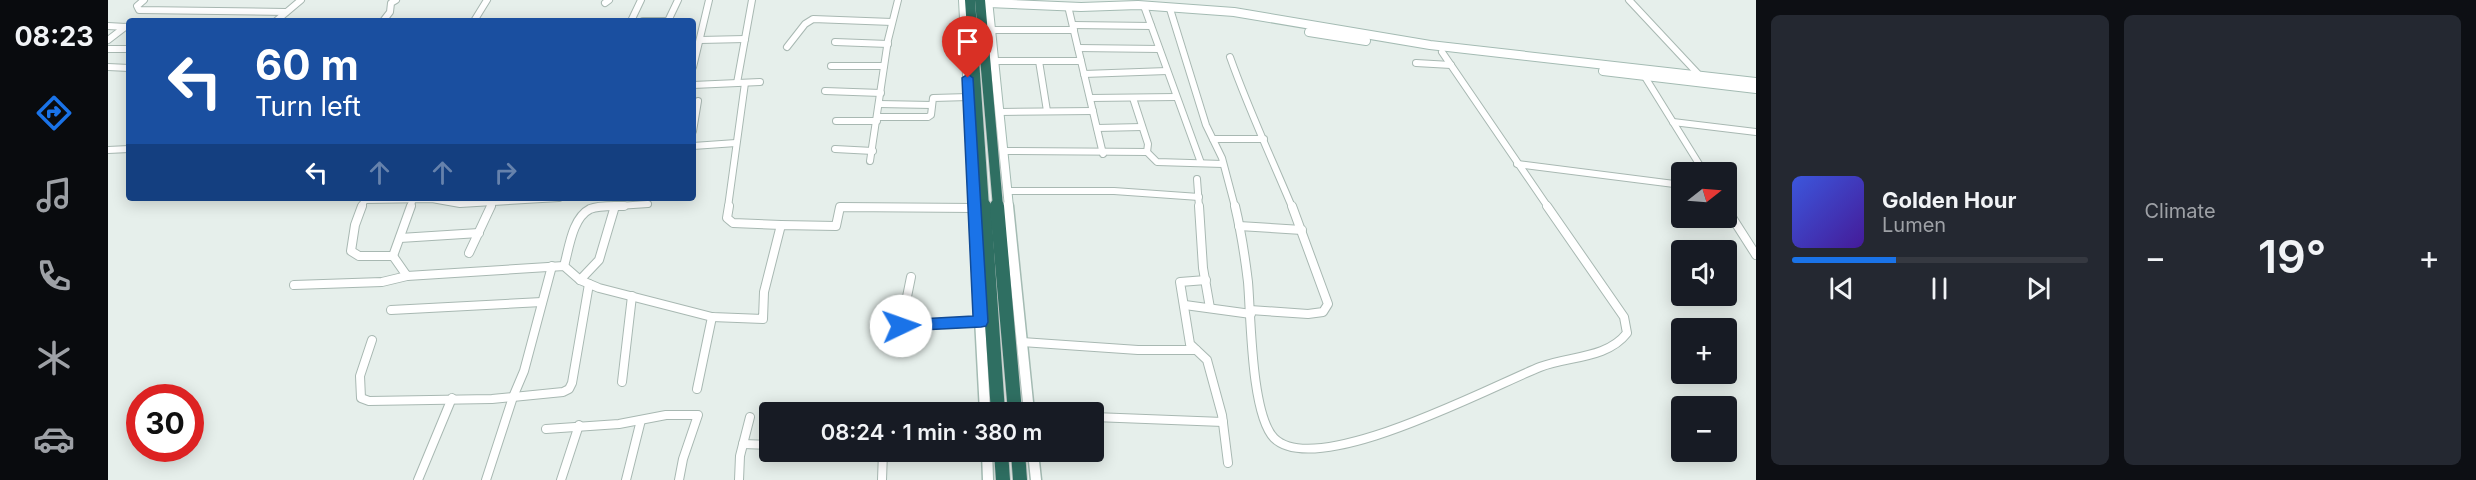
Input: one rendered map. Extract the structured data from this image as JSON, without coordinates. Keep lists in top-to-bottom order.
{
  "north": "right",
  "page": {
    "tabs": "08:23",
    "tile": "Climate",
    "turn": ["60 m", "Turn left"],
    "map_buttons": ["+", "−"],
    "song": ["Golden Hour", "Lumen"],
    "heat": ["−", "19°", "+"],
    "limit": "30",
    "trip": "08:24 · 1 min · 380 m"
  }
}
